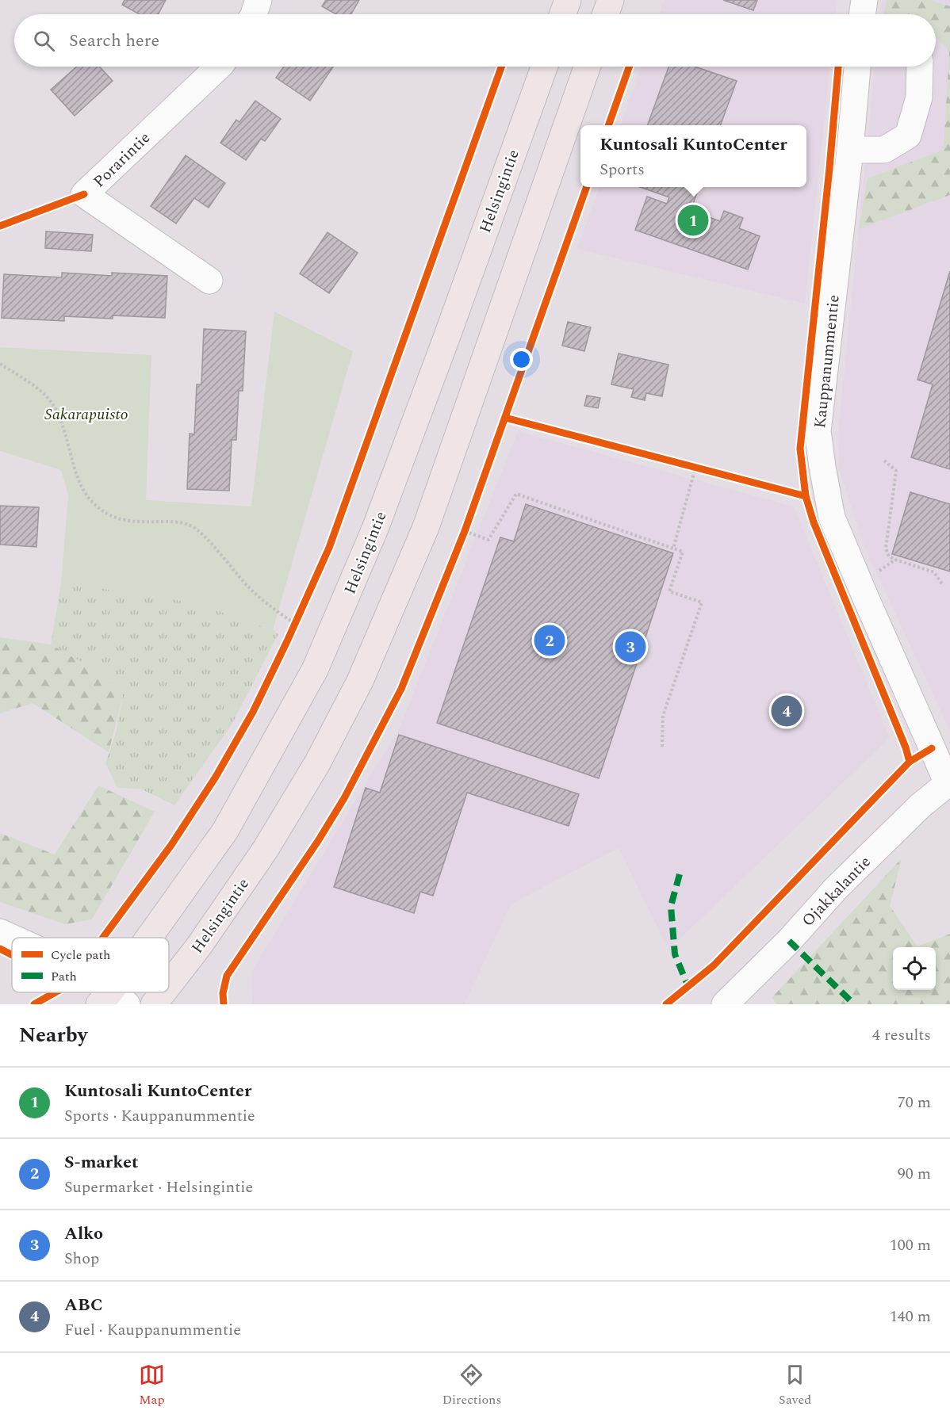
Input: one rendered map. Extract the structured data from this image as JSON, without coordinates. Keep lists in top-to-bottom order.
{
  "streets": {
    "main road": ["Helsingintie"],
    "street": ["Porarintie", "Kauppanummentie", "Ojakkalantie"]
  },
  "crossings": [
    ["Kauppanummentie", "Ojakkalantie"]
  ],
  "parks": ["Sakarapuisto"],
  "legend": ["Cycle path", "Path"],
  "page": {
    "search": "Search here",
    "popup": ["Kuntosali KuntoCenter", "Sports"],
    "pins": [
      "1",
      "2",
      "3",
      "4"
    ],
    "heading": ["Nearby", "4 results"],
    "list": [
      {
        "mark": "1",
        "name": "Kuntosali KuntoCenter",
        "note": "Sports · Kauppanummentie",
        "value": "70 m"
      },
      {
        "mark": "2",
        "name": "S-market",
        "note": "Supermarket · Helsingintie",
        "value": "90 m"
      },
      {
        "mark": "3",
        "name": "Alko",
        "note": "Shop",
        "value": "100 m"
      },
      {
        "mark": "4",
        "name": "ABC",
        "note": "Fuel · Kauppanummentie",
        "value": "140 m"
      }
    ],
    "nav": ["Map", "Directions", "Saved"]
  }
}
